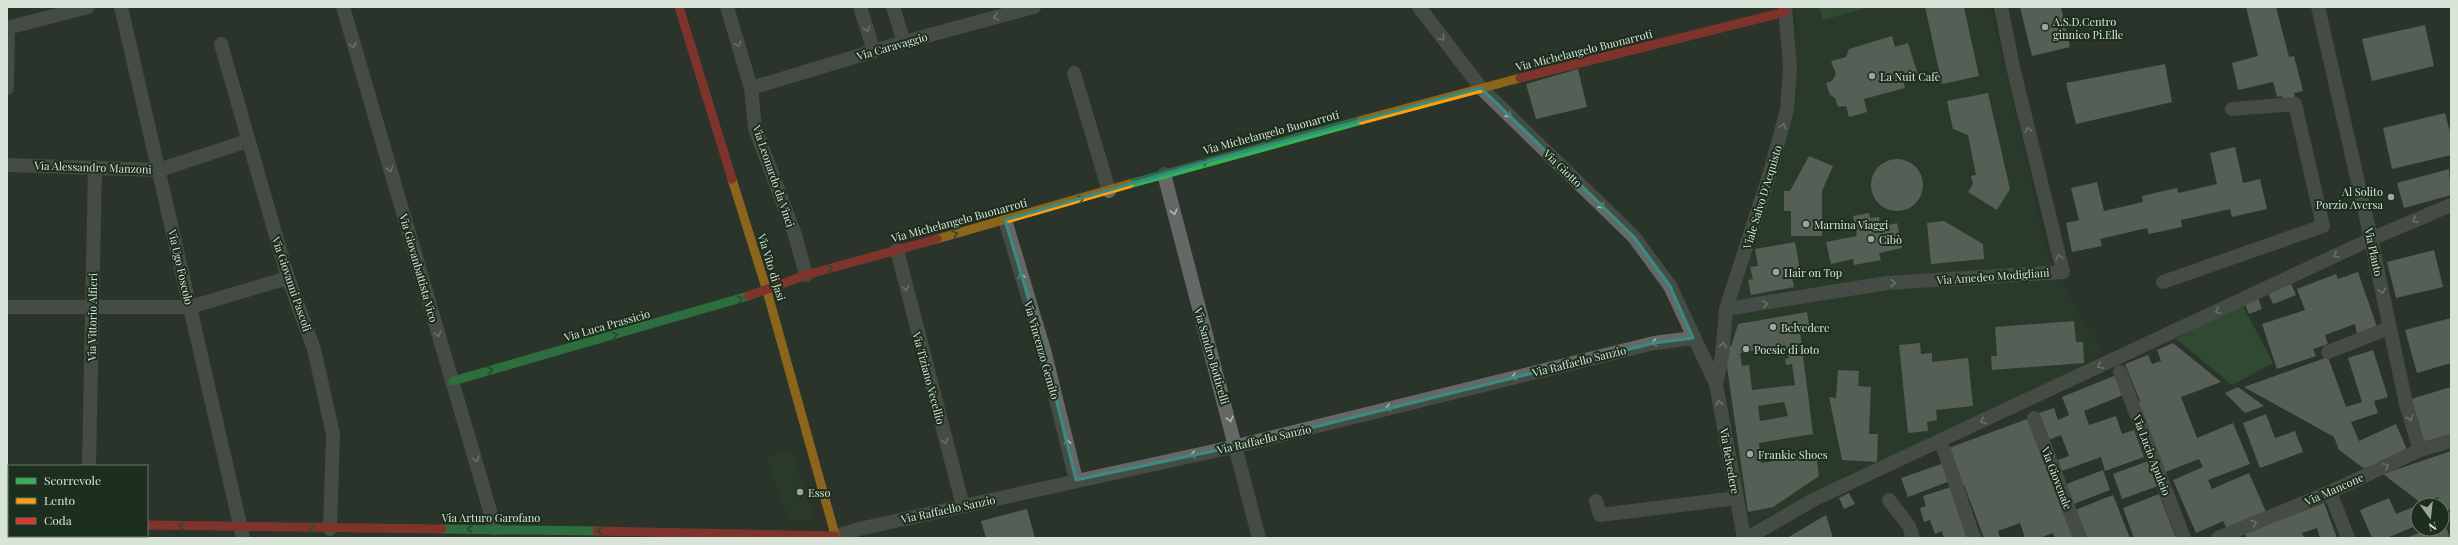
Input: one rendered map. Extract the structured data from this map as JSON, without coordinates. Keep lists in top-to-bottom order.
{
  "streets": {
    "street": [
      "Via Caravaggio",
      "Via Michelangelo Buonarroti",
      "Via Alessandro Manzoni",
      "Via Giotto",
      "Via Leonardo da Vinci",
      "Viale Salvo D'Acquisto",
      "Via Plauto",
      "Via Ugo Foscolo",
      "Via Vito di Jasi",
      "Via Giovanbattista Vico",
      "Via Amedeo Modigliani",
      "Via Giovanni Pascoli",
      "Via Vittorio Alfieri",
      "Via Luca Prassicio",
      "Via Vincenzo Gemito",
      "Via Sandro Botticelli",
      "Via Raffaello Sanzio",
      "Via Tiziano Vecellio",
      "Via Lucio Apuleio",
      "Via Belvedere",
      "Via Giovenale",
      "Via Mancone",
      "Via Arturo Garofano"
    ]
  },
  "crossings": [
    ["Via Caravaggio", "Via Leonardo da Vinci"],
    ["Via Michelangelo Buonarroti", "Via Giotto"],
    ["Via Michelangelo Buonarroti", "Via Leonardo da Vinci"],
    ["Via Michelangelo Buonarroti", "Viale Salvo D'Acquisto"],
    ["Via Michelangelo Buonarroti", "Via Vito di Jasi"],
    ["Via Michelangelo Buonarroti", "Via Luca Prassicio"],
    ["Via Michelangelo Buonarroti", "Via Vincenzo Gemito"],
    ["Via Michelangelo Buonarroti", "Via Sandro Botticelli"],
    ["Via Michelangelo Buonarroti", "Via Tiziano Vecellio"],
    ["Via Alessandro Manzoni", "Via Ugo Foscolo"],
    ["Via Alessandro Manzoni", "Via Giovanni Pascoli"],
    ["Via Alessandro Manzoni", "Via Vittorio Alfieri"],
    ["Via Giotto", "Viale Salvo D'Acquisto"],
    ["Via Giotto", "Via Raffaello Sanzio"],
    ["Via Giotto", "Via Belvedere"],
    ["Viale Salvo D'Acquisto", "Via Amedeo Modigliani"],
    ["Viale Salvo D'Acquisto", "Via Belvedere"],
    ["Via Plauto", "Via Mancone"],
    ["Via Ugo Foscolo", "Via Arturo Garofano"],
    ["Via Vito di Jasi", "Via Luca Prassicio"],
    ["Via Vito di Jasi", "Via Raffaello Sanzio"],
    ["Via Vito di Jasi", "Via Arturo Garofano"],
    ["Via Giovanbattista Vico", "Via Luca Prassicio"],
    ["Via Giovanbattista Vico", "Via Arturo Garofano"],
    ["Via Giovanni Pascoli", "Via Arturo Garofano"],
    ["Via Vincenzo Gemito", "Via Raffaello Sanzio"],
    ["Via Sandro Botticelli", "Via Raffaello Sanzio"],
    ["Via Raffaello Sanzio", "Via Tiziano Vecellio"],
    ["Via Raffaello Sanzio", "Via Arturo Garofano"]
  ],
  "one_way": [
    "Via Caravaggio",
    "Via Michelangelo Buonarroti",
    "Via Giotto",
    "Viale Salvo D'Acquisto",
    "Via Plauto",
    "Via Giovanbattista Vico",
    "Via Luca Prassicio",
    "Via Vincenzo Gemito",
    "Via Sandro Botticelli",
    "Via Raffaello Sanzio",
    "Via Tiziano Vecellio",
    "Via Belvedere",
    "Via Mancone",
    "Via Arturo Garofano"
  ],
  "places": [
    "A.S.D.Centro ginnico Pi.Elle",
    "La Nuit Cafè",
    "Al Solito Porzio Aversa",
    "Marnina Viaggi",
    "Cibò",
    "Hair on Top",
    "Belvedere",
    "Poesie di loto",
    "Frankie Shoes",
    "Esso"
  ],
  "legend": ["Scorrevole", "Lento", "Coda"],
  "north": "bottom"
}
